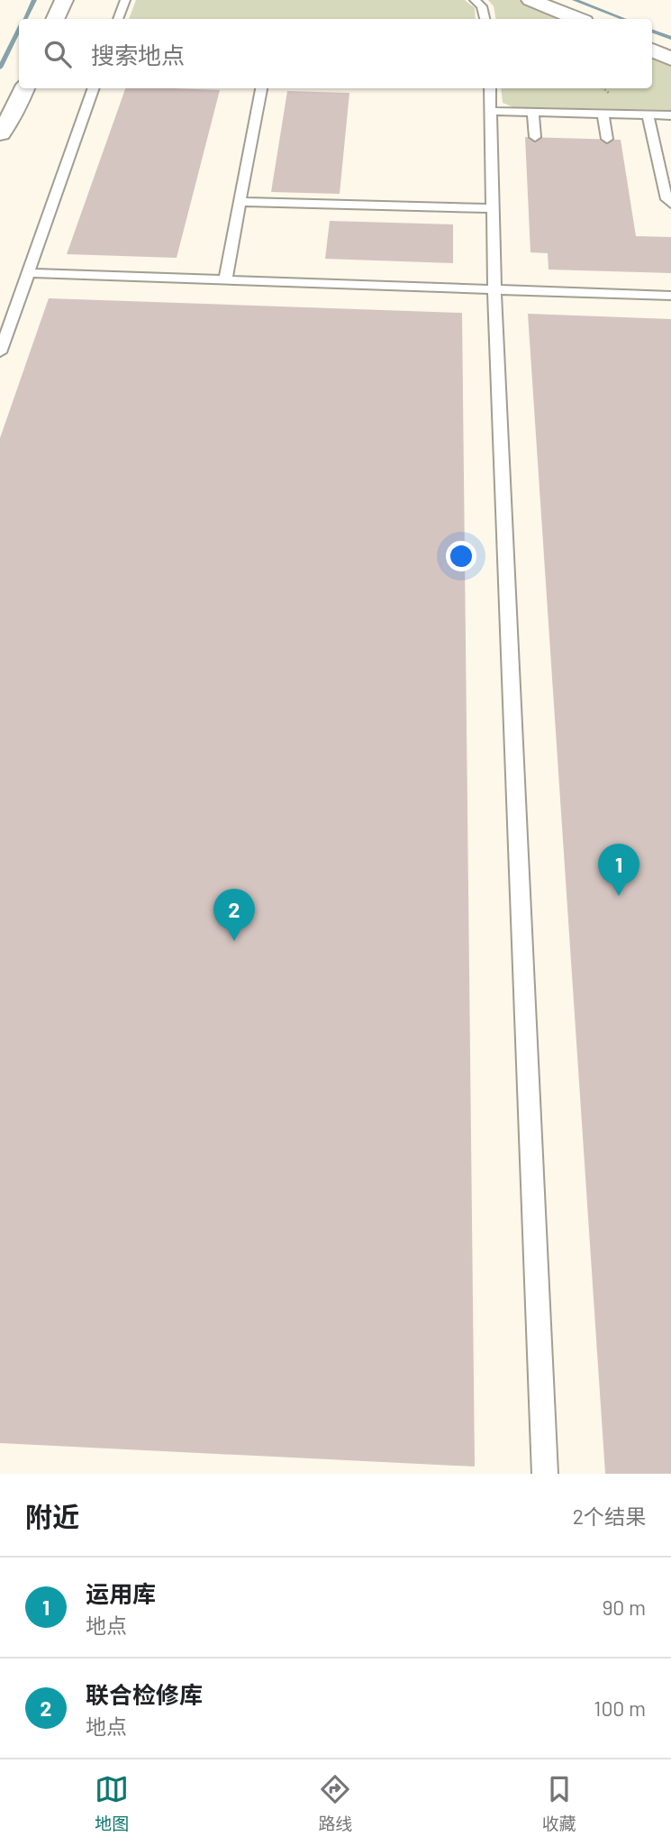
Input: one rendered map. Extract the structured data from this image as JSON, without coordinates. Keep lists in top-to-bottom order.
{
  "page": {
    "search": "搜索地点",
    "pins": ["1", "2"],
    "heading": ["附近", "2个结果"],
    "list": [
      {
        "mark": "1",
        "name": "运用库",
        "note": "地点",
        "value": "90 m"
      },
      {
        "mark": "2",
        "name": "联合检修库",
        "note": "地点",
        "value": "100 m"
      }
    ],
    "nav": ["地图", "路线", "收藏"]
  }
}
